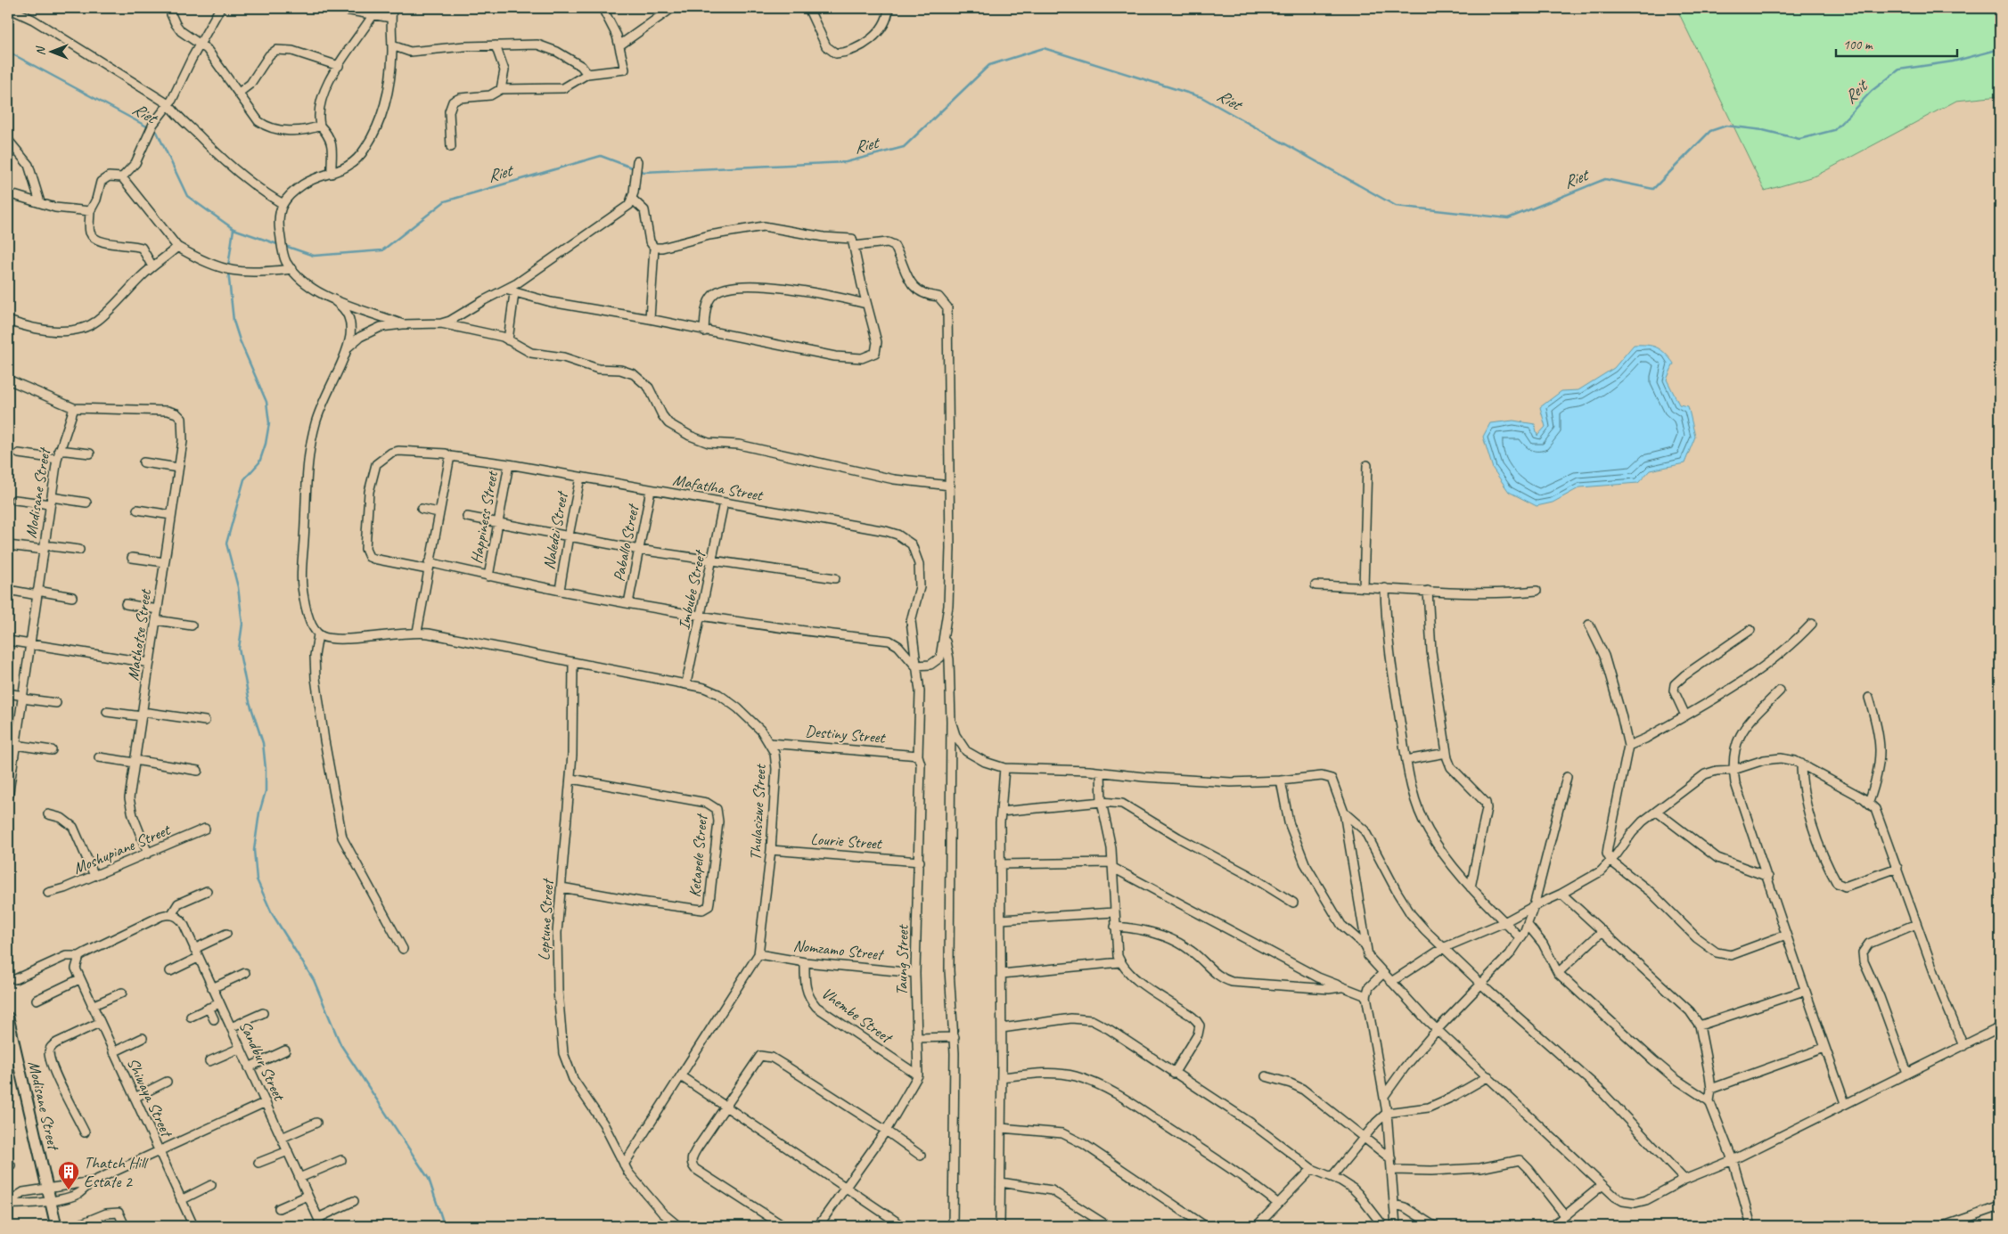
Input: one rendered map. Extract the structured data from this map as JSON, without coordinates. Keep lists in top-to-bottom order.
{
  "streets": {
    "street": [
      "Mafatlha Street",
      "Modisane Street",
      "Happiness Street",
      "Naledzi Street",
      "Paballo Street",
      "Imbube Street",
      "Mathotse Street",
      "Destiny Street",
      "Thulasizwe Street",
      "Lourie Street",
      "Moshupiane Street",
      "Ketapele Street",
      "Leptune Street",
      "Nomzamo Street",
      "Taung Street",
      "Vhembe Street",
      "Sandbur Street",
      "Shiwaya Street"
    ]
  },
  "crossings": [
    ["Mafatlha Street", "Happiness Street"],
    ["Mafatlha Street", "Naledzi Street"],
    ["Mafatlha Street", "Paballo Street"],
    ["Mafatlha Street", "Imbube Street"],
    ["Mafatlha Street", "Taung Street"],
    ["Modisane Street", "Mathotse Street"],
    ["Happiness Street", "Naledzi Street"],
    ["Naledzi Street", "Paballo Street"],
    ["Paballo Street", "Imbube Street"],
    ["Paballo Street", "Taung Street"],
    ["Imbube Street", "Thulasizwe Street"],
    ["Mathotse Street", "Moshupiane Street"],
    ["Destiny Street", "Thulasizwe Street"],
    ["Destiny Street", "Taung Street"],
    ["Thulasizwe Street", "Lourie Street"],
    ["Thulasizwe Street", "Leptune Street"],
    ["Thulasizwe Street", "Nomzamo Street"],
    ["Lourie Street", "Taung Street"],
    ["Ketapele Street", "Leptune Street"],
    ["Nomzamo Street", "Taung Street"],
    ["Nomzamo Street", "Vhembe Street"],
    ["Taung Street", "Vhembe Street"]
  ],
  "water": ["Reit", "Riet"],
  "places": {
    "building": ["Thatch Hill Estate 2"]
  },
  "scale_bar": "100 m",
  "north": "left"
}
